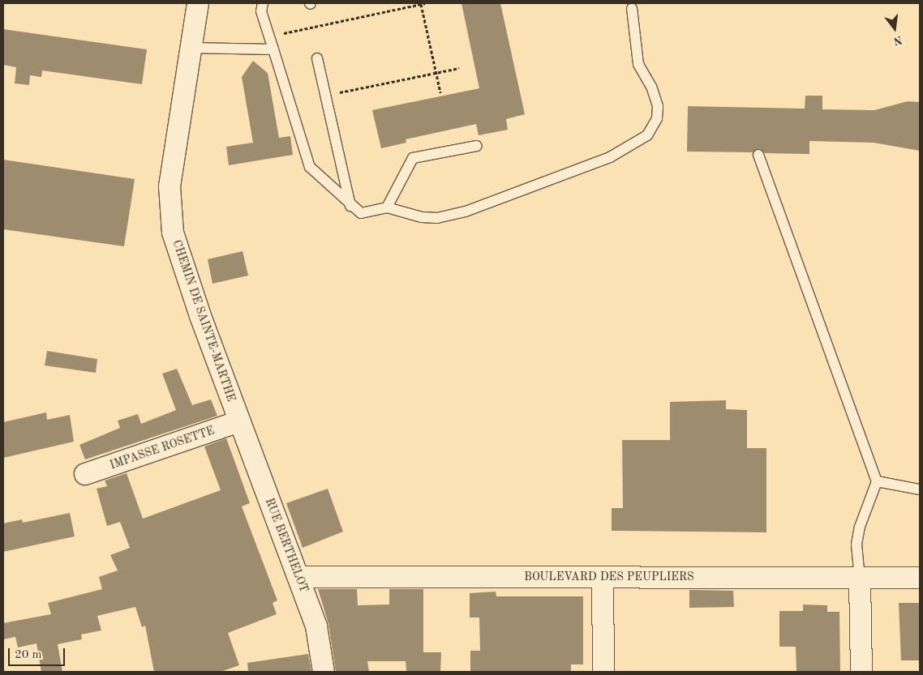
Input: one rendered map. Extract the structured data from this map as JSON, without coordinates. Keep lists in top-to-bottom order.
{
  "streets": {
    "street": [
      "CHEMIN DE SAINTE-MARTHE",
      "IMPASSE ROSETTE",
      "RUE BERTHELOT",
      "BOULEVARD DES PEUPLIERS"
    ]
  },
  "crossings": [
    ["CHEMIN DE SAINTE-MARTHE", "IMPASSE ROSETTE"],
    ["CHEMIN DE SAINTE-MARTHE", "RUE BERTHELOT"],
    ["IMPASSE ROSETTE", "RUE BERTHELOT"],
    ["RUE BERTHELOT", "BOULEVARD DES PEUPLIERS"]
  ],
  "scale_bar": "20 m",
  "north": "bottom"
}
